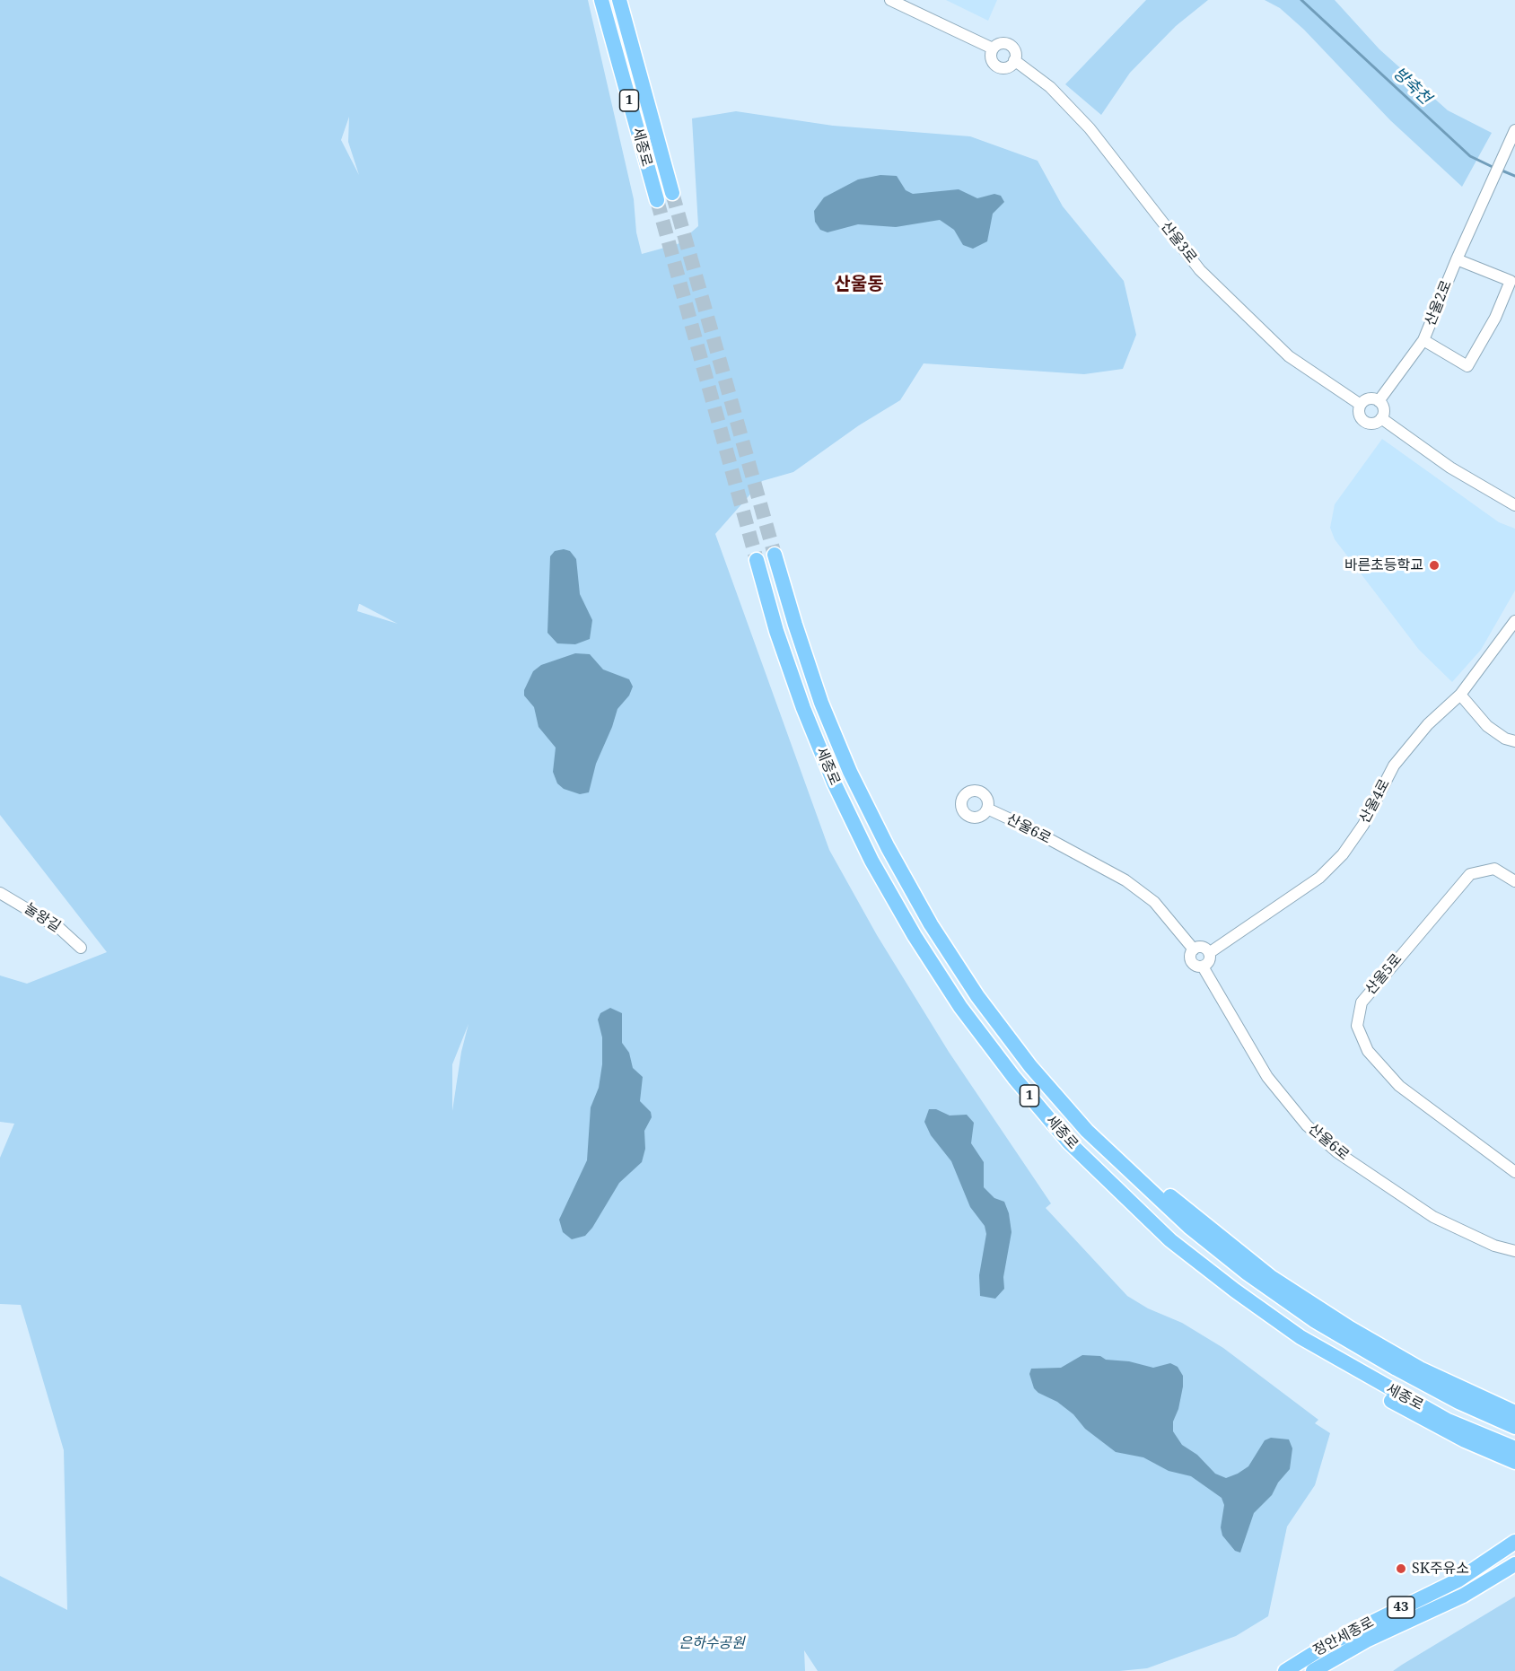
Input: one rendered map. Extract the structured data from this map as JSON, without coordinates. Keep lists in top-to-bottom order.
{
  "streets": {
    "highway": [
      "1",
      "세종로",
      "43",
      "정안세종로"
    ],
    "street": [
      "산울3로",
      "산울2로",
      "산울4로",
      "산울6로",
      "눌왕길",
      "산울5로"
    ]
  },
  "crossings": [
    ["산울3로", "산울2로"],
    ["산울4로", "산울6로"]
  ],
  "districts": ["산울동"],
  "water": ["방축천"],
  "parks": ["은하수공원"],
  "places": ["바른초등학교", "SK주유소"]
}
